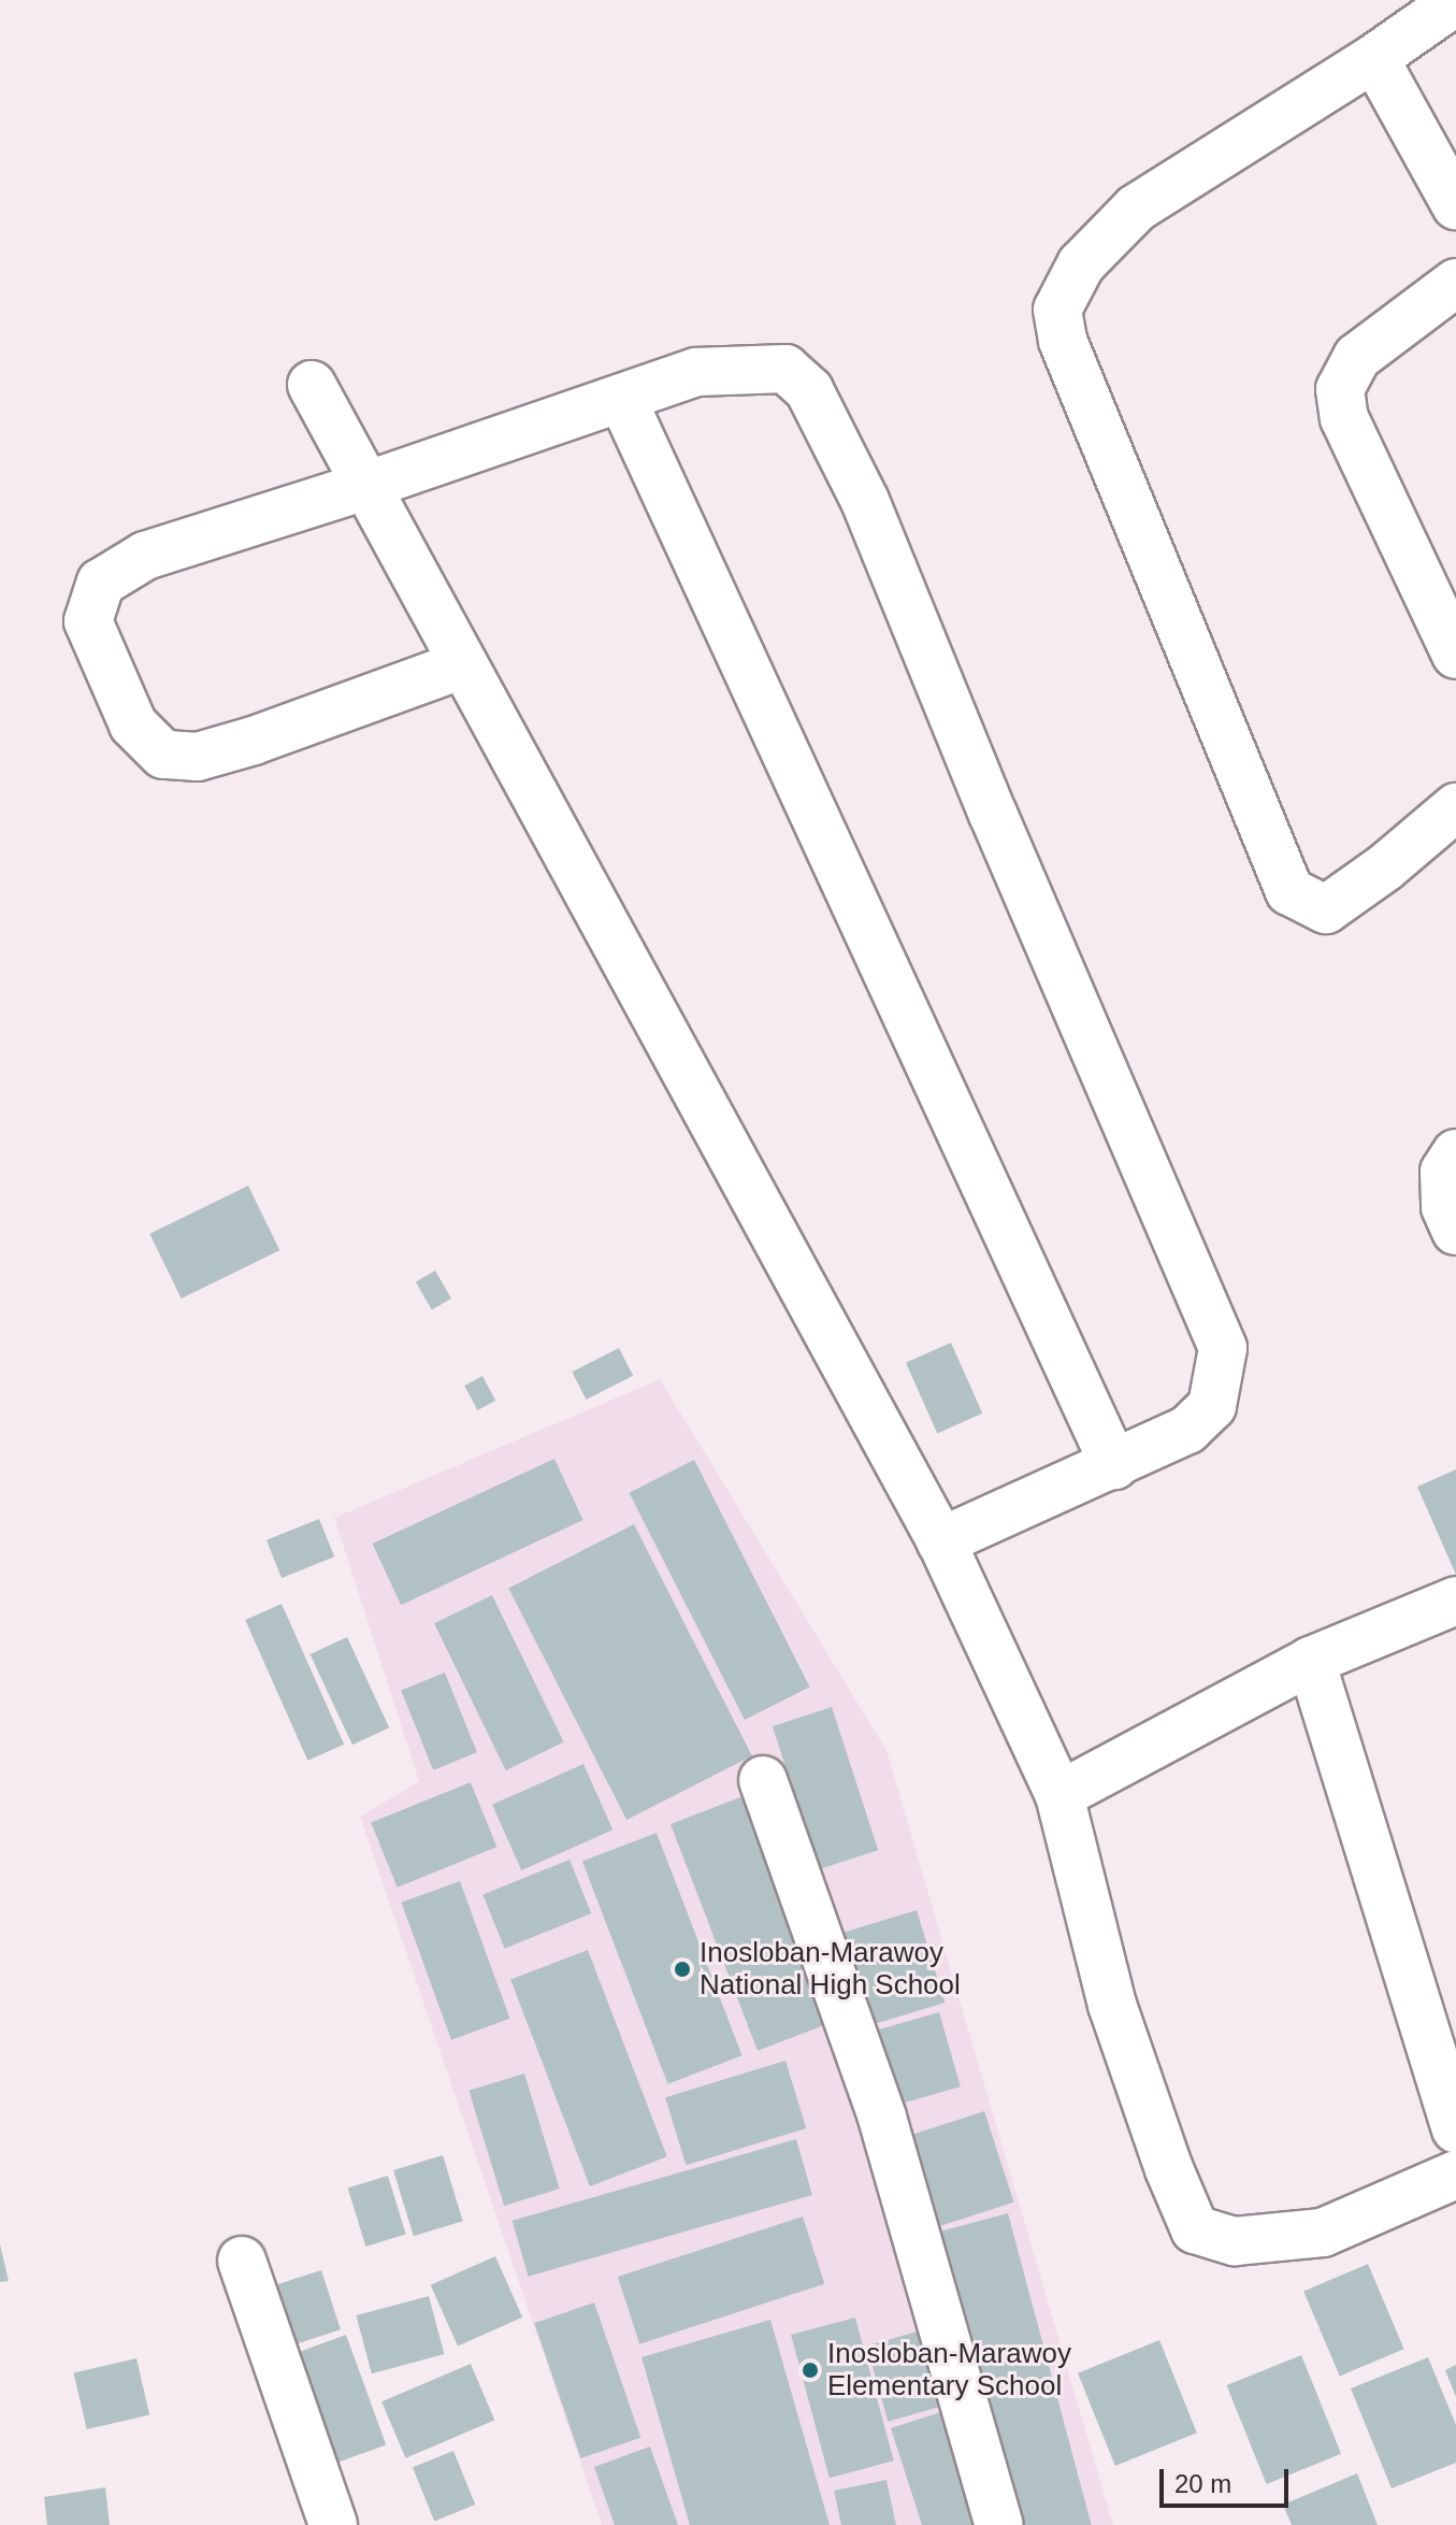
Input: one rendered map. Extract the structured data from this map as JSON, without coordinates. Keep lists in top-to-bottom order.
{
  "places": ["Inosloban-Marawoy National High School", "Inosloban-Marawoy Elementary School"],
  "scale_bar": "20 m"
}
